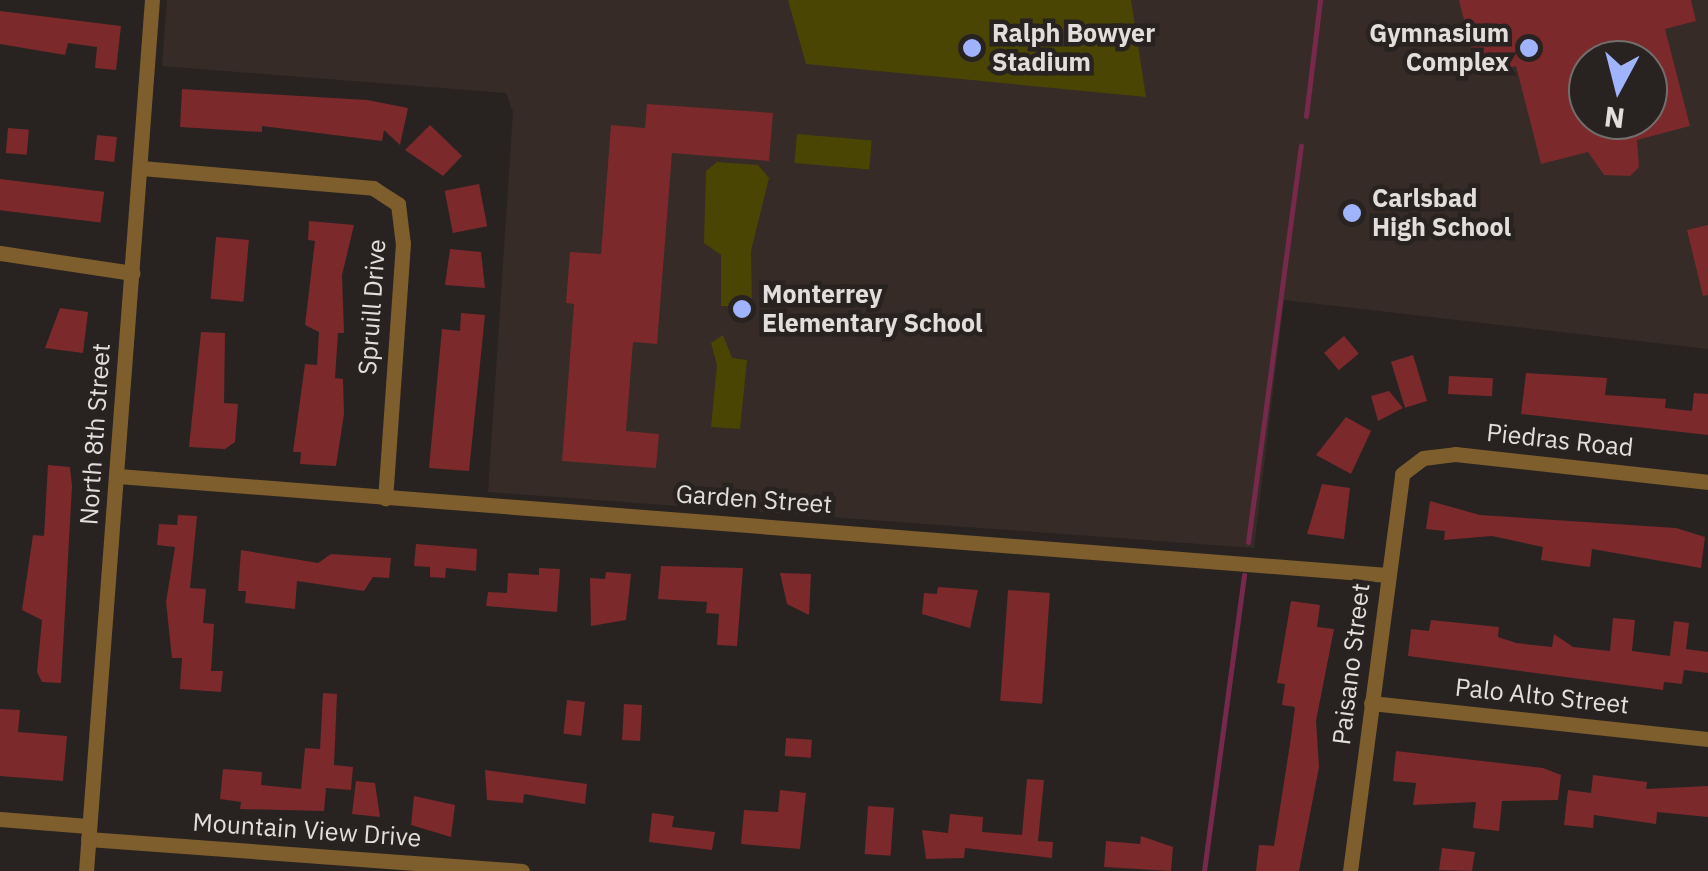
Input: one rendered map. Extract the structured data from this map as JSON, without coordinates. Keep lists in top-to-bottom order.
{
  "streets": {
    "street": [
      "Spruill Drive",
      "North 8th Street",
      "Piedras Road",
      "Garden Street",
      "Paisano Street",
      "Palo Alto Street",
      "Mountain View Drive"
    ]
  },
  "crossings": [
    ["Spruill Drive", "North 8th Street"],
    ["Spruill Drive", "Garden Street"],
    ["North 8th Street", "Garden Street"],
    ["North 8th Street", "Mountain View Drive"],
    ["Piedras Road", "Paisano Street"],
    ["Garden Street", "Paisano Street"],
    ["Paisano Street", "Palo Alto Street"]
  ],
  "places": [
    "Ralph Bowyer Stadium",
    "Gymnasium Complex",
    "Carlsbad High School",
    "Monterrey Elementary School"
  ],
  "north": "bottom"
}
